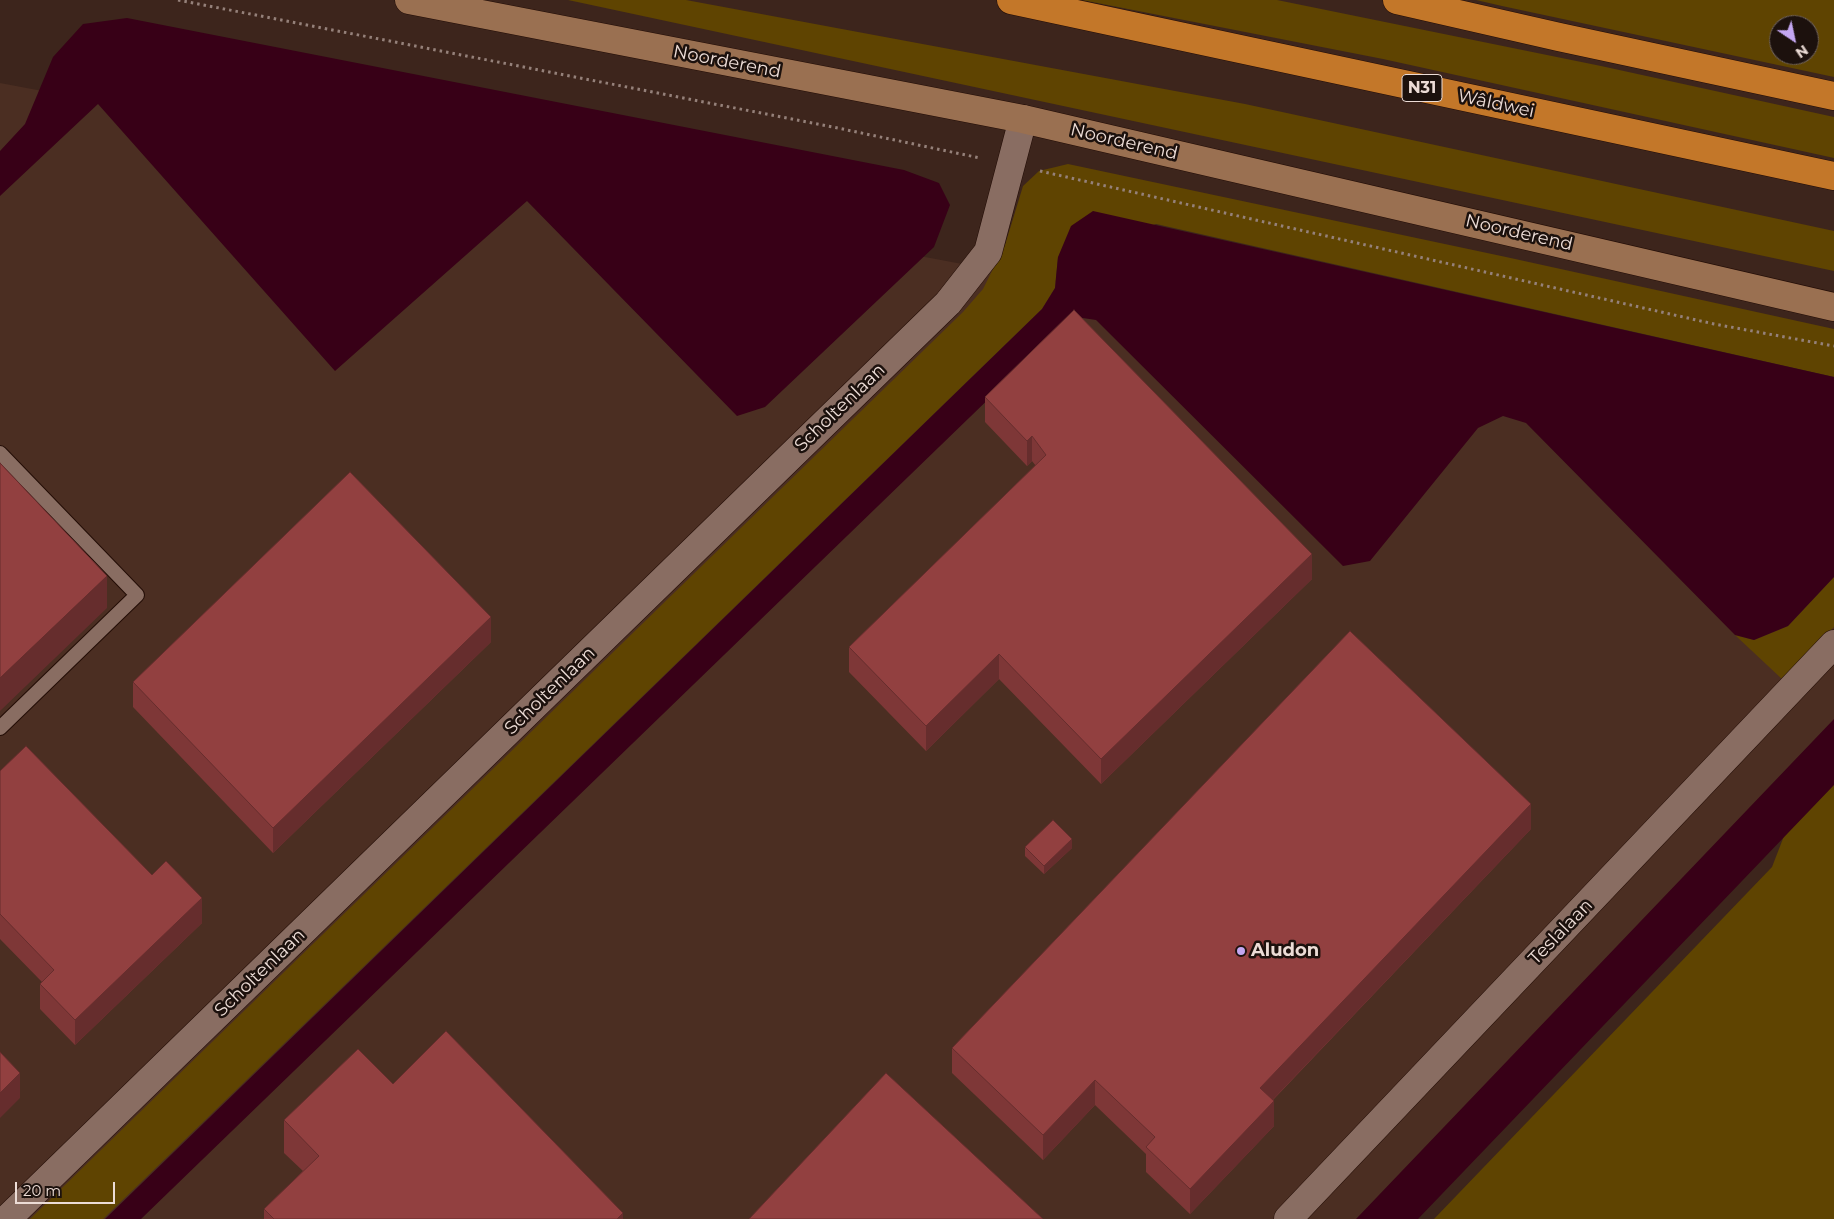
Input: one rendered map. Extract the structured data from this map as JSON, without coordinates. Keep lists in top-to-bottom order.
{
  "streets": {
    "highway": ["N31", "Wâldwei"],
    "street": ["Noorderend", "Scholtenlaan", "Teslalaan"]
  },
  "crossings": [
    ["Noorderend", "Scholtenlaan"]
  ],
  "places": ["Aludon"],
  "scale_bar": "20 m",
  "north": "bottom right"
}
